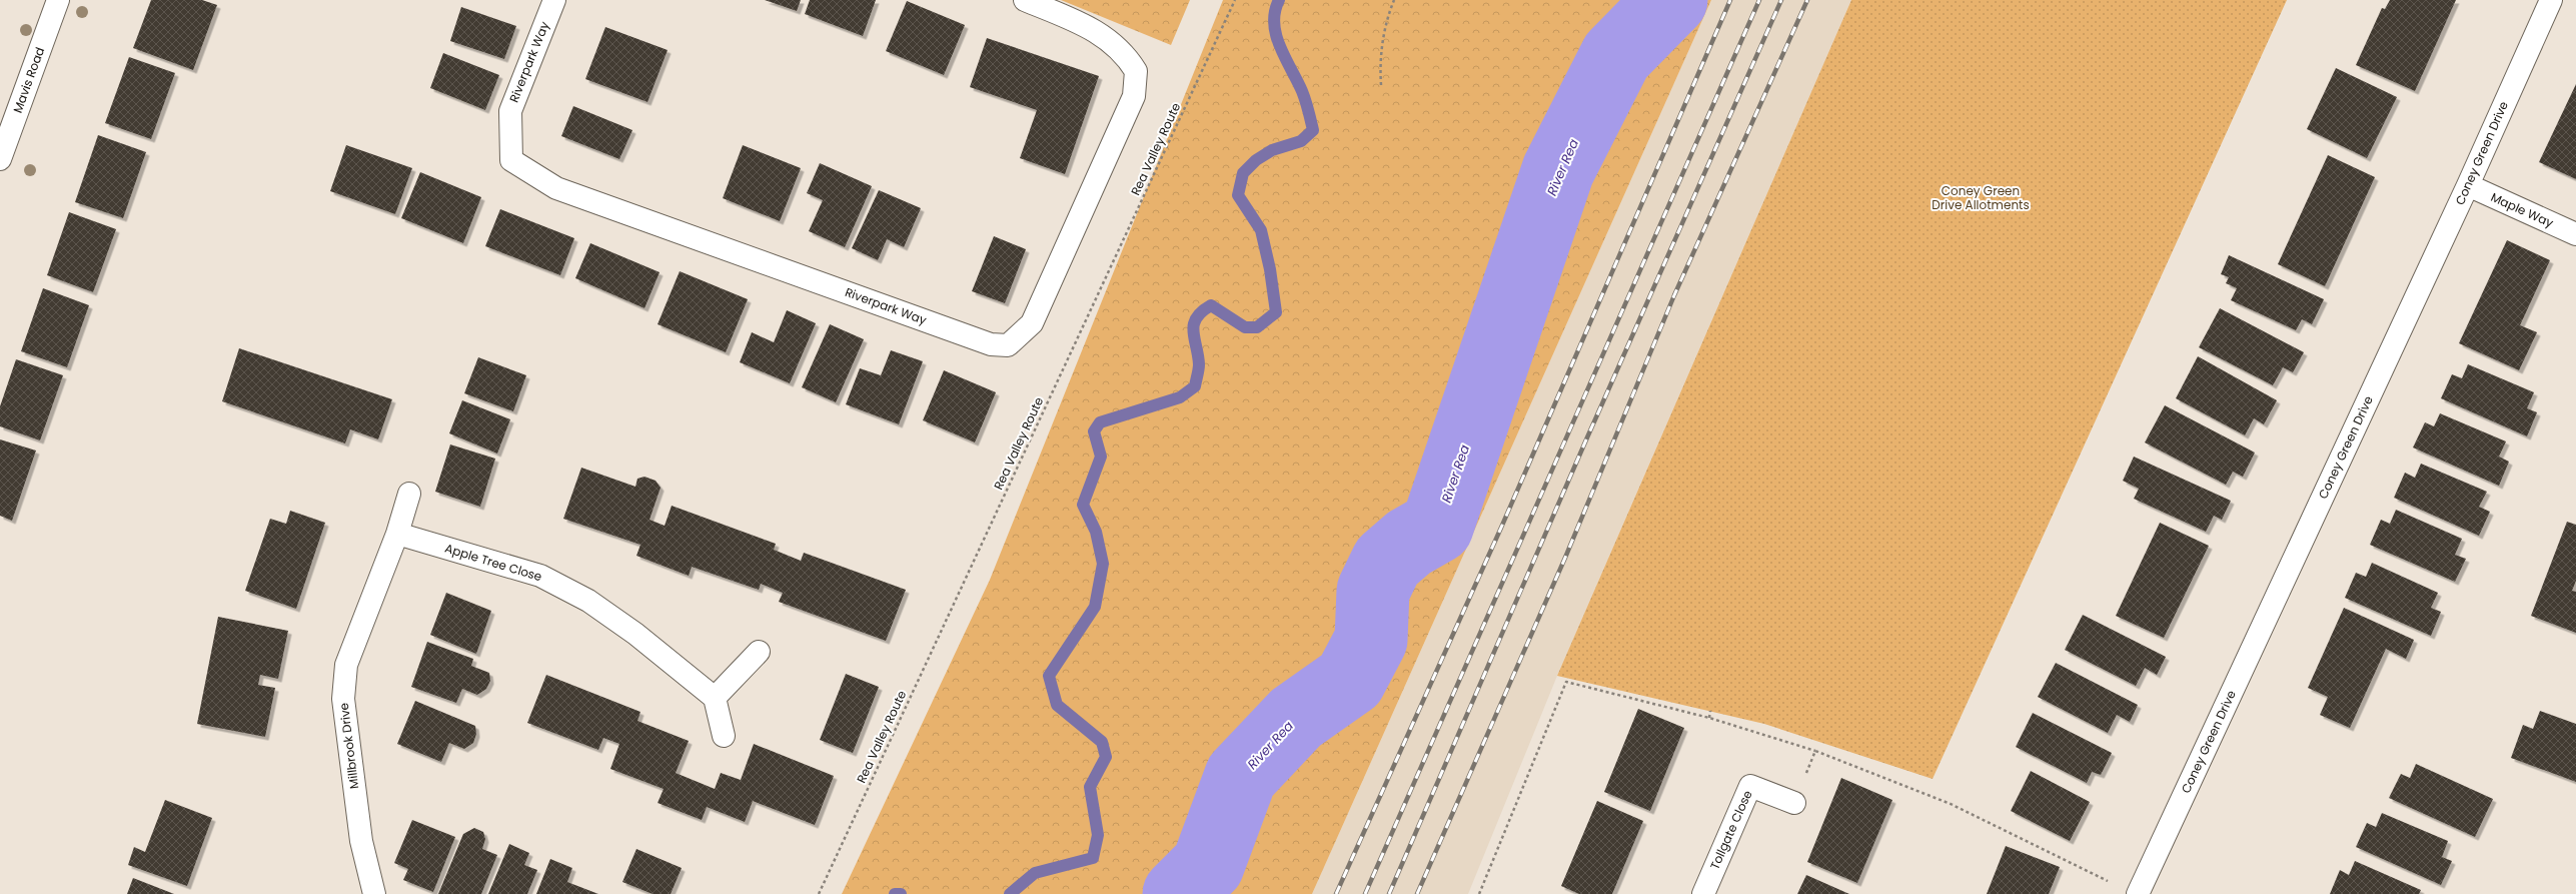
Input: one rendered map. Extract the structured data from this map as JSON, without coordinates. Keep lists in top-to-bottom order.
{
  "streets": {
    "street": [
      "Riverpark Way",
      "Mavis Road",
      "Coney Green Drive",
      "Maple Way",
      "Apple Tree Close",
      "Millbrook Drive",
      "Tollgate Close"
    ],
    "path": ["Rea Valley Route"]
  },
  "crossings": [
    ["Coney Green Drive", "Maple Way"],
    ["Apple Tree Close", "Millbrook Drive"]
  ],
  "water": ["River Rea"],
  "parks": ["Coney Green Drive Allotments"]
}
